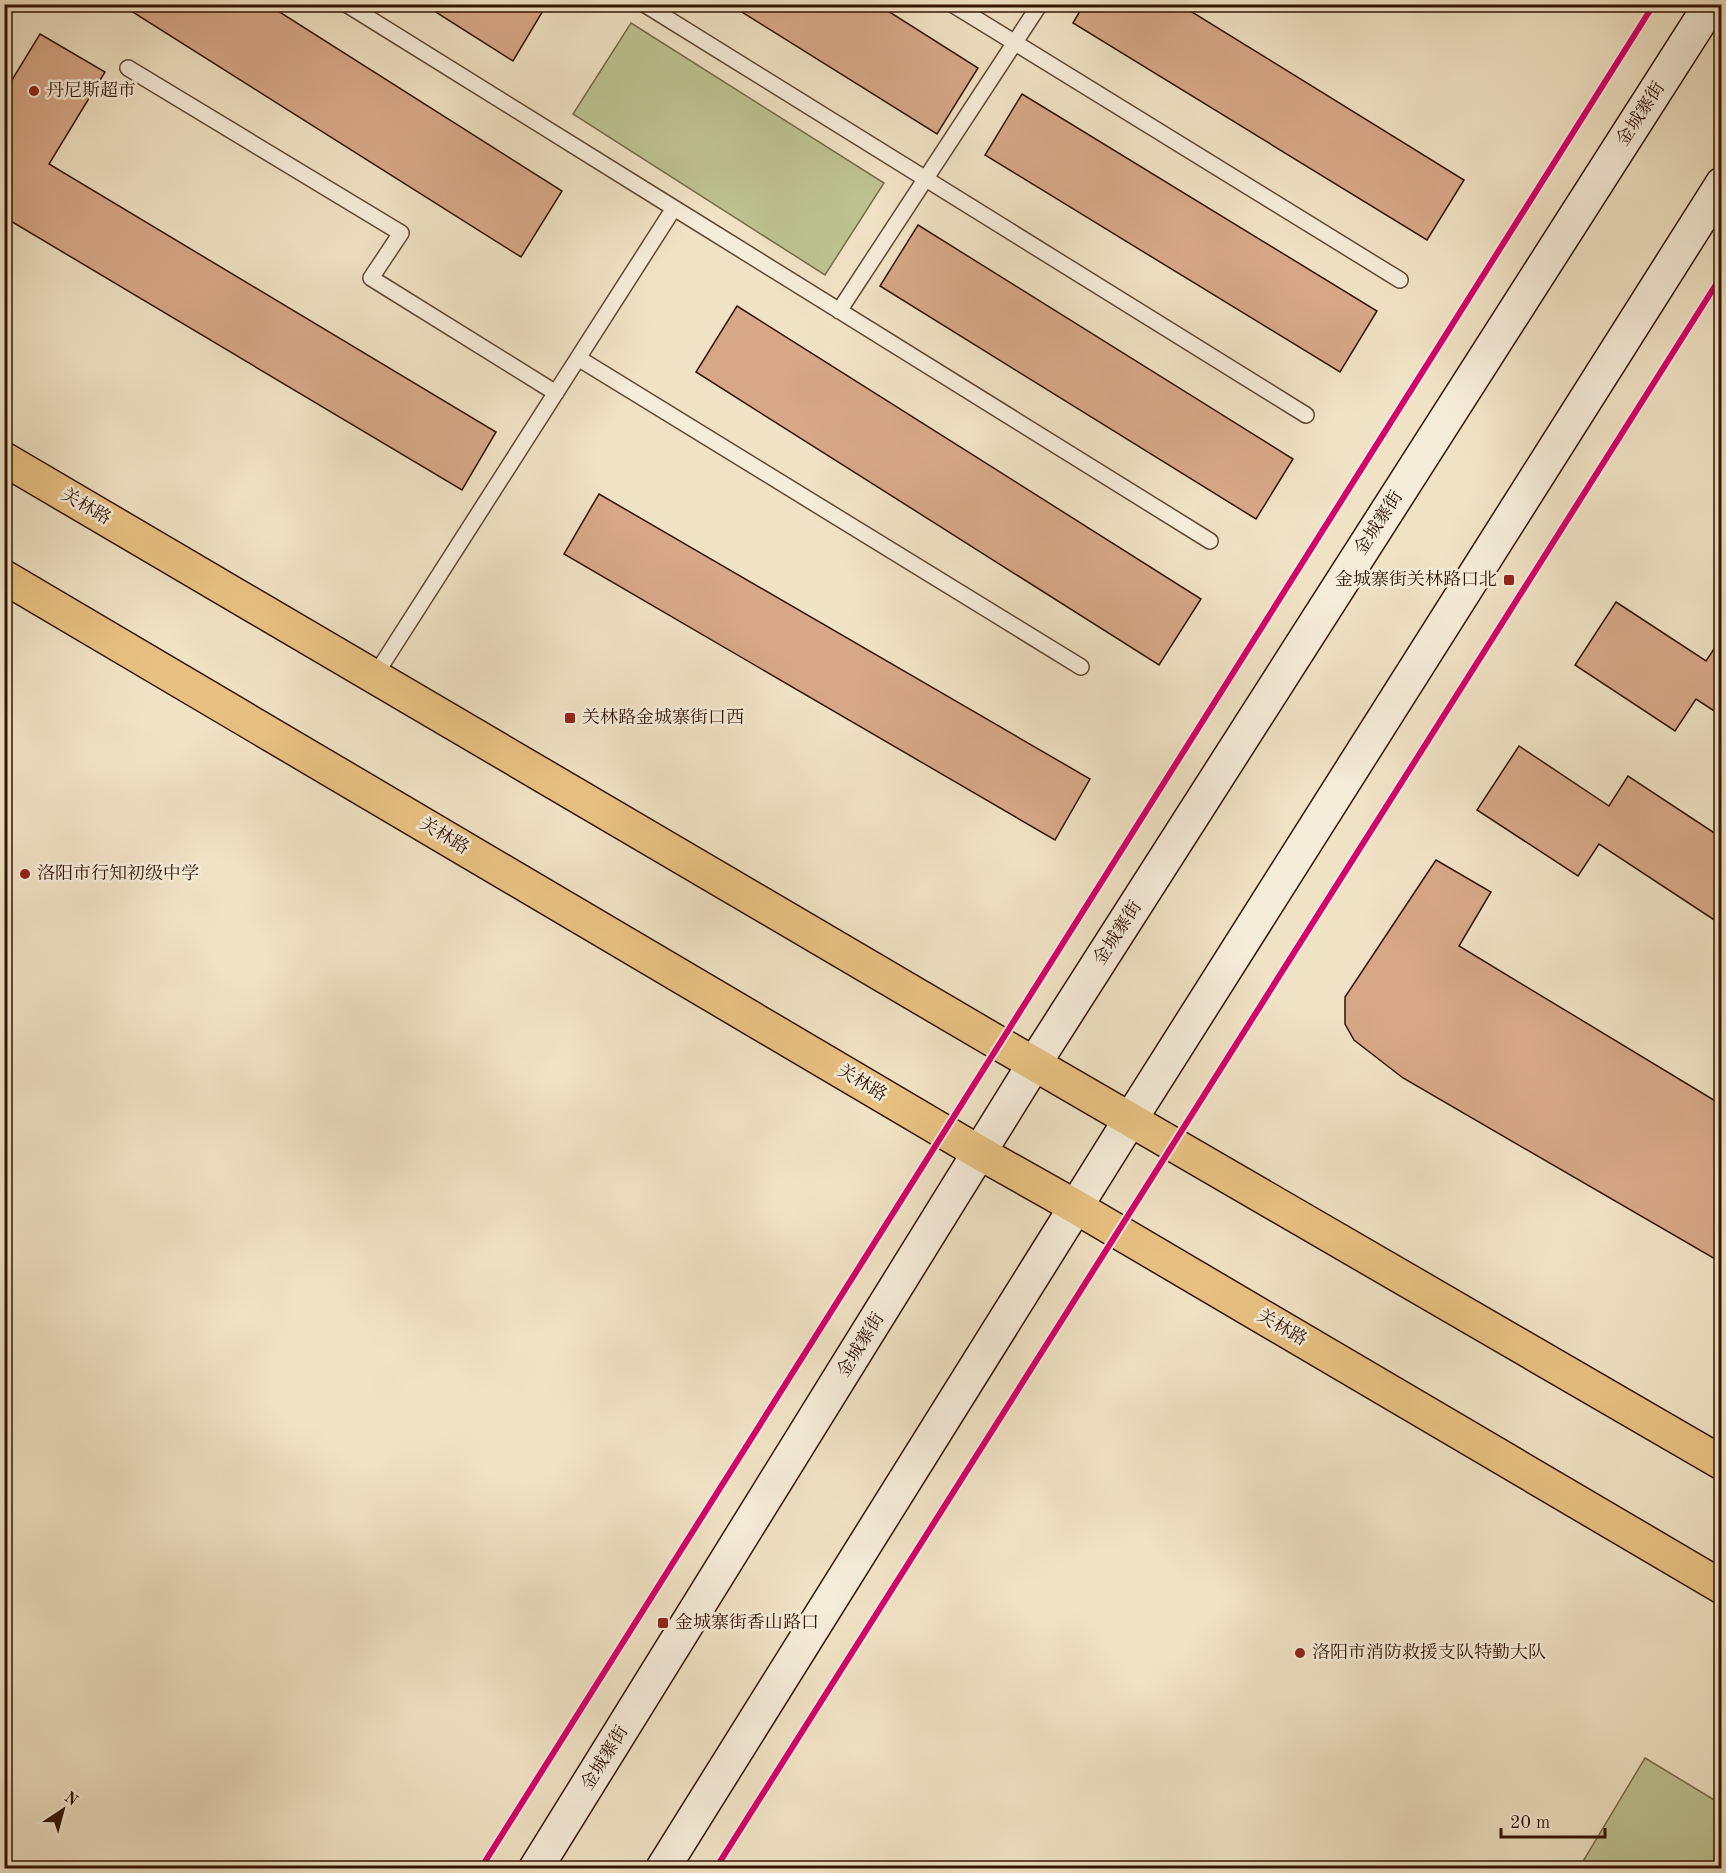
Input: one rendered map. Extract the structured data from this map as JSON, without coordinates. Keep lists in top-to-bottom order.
{
  "streets": {
    "main road": ["金城寨街", "关林路"]
  },
  "crossings": [
    ["金城寨街", "关林路"]
  ],
  "places": {
    "other": ["丹尼斯超市", "洛阳市行知初级中学", "洛阳市消防救援支队特勤大队"],
    "transit": ["金城寨街关林路口北", "关林路金城寨街口西", "金城寨街香山路口"]
  },
  "scale_bar": "20 m",
  "north": "top right"
}
